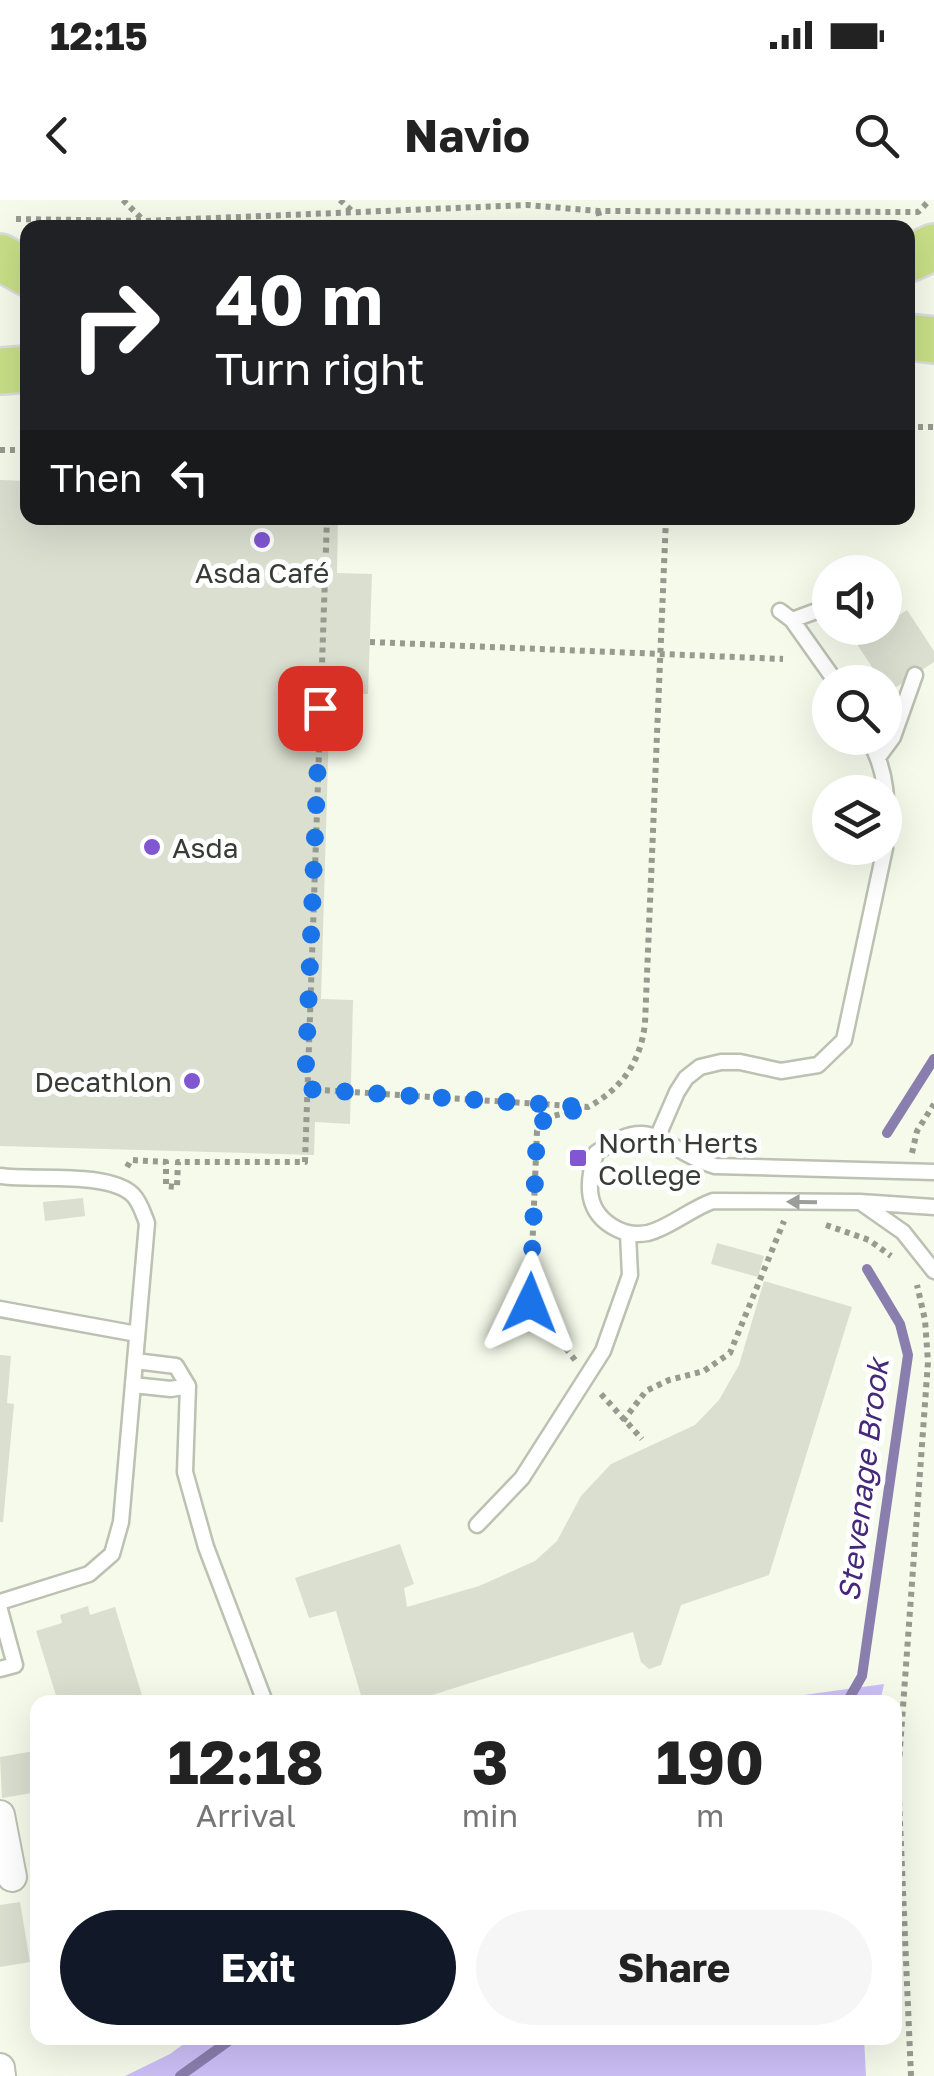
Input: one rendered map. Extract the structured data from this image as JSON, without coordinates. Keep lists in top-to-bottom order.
{
  "water": ["Stevenage Brook"],
  "places": {
    "other": ["Asda Café", "Asda", "Decathlon"],
    "transit": ["North Herts College"]
  },
  "page": {
    "status": "12:15",
    "header": "Navio",
    "turn": ["40 m", "Turn right"],
    "then": "Then",
    "eta": [
      "12:18",
      "Arrival",
      "3",
      "min",
      "190",
      "m"
    ],
    "buttons": ["Exit", "Share"]
  }
}
